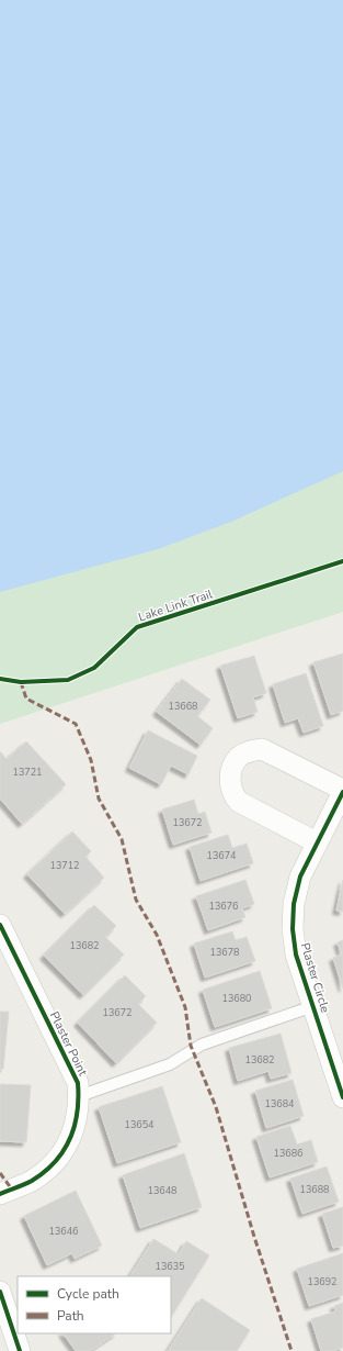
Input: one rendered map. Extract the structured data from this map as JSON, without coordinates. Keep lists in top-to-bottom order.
{
  "streets": {
    "street": ["Plaster Circle", "Plaster Point"],
    "cycle path": ["Lake Link Trail"]
  },
  "house_numbers": [
    "13668",
    "13721",
    "13672",
    "13674",
    "13712",
    "13676",
    "13682",
    "13678",
    "13680",
    "13672",
    "13682",
    "13684",
    "13654",
    "13686",
    "13688",
    "13648",
    "13646",
    "13635",
    "13692"
  ],
  "legend": ["Cycle path", "Path"]
}
